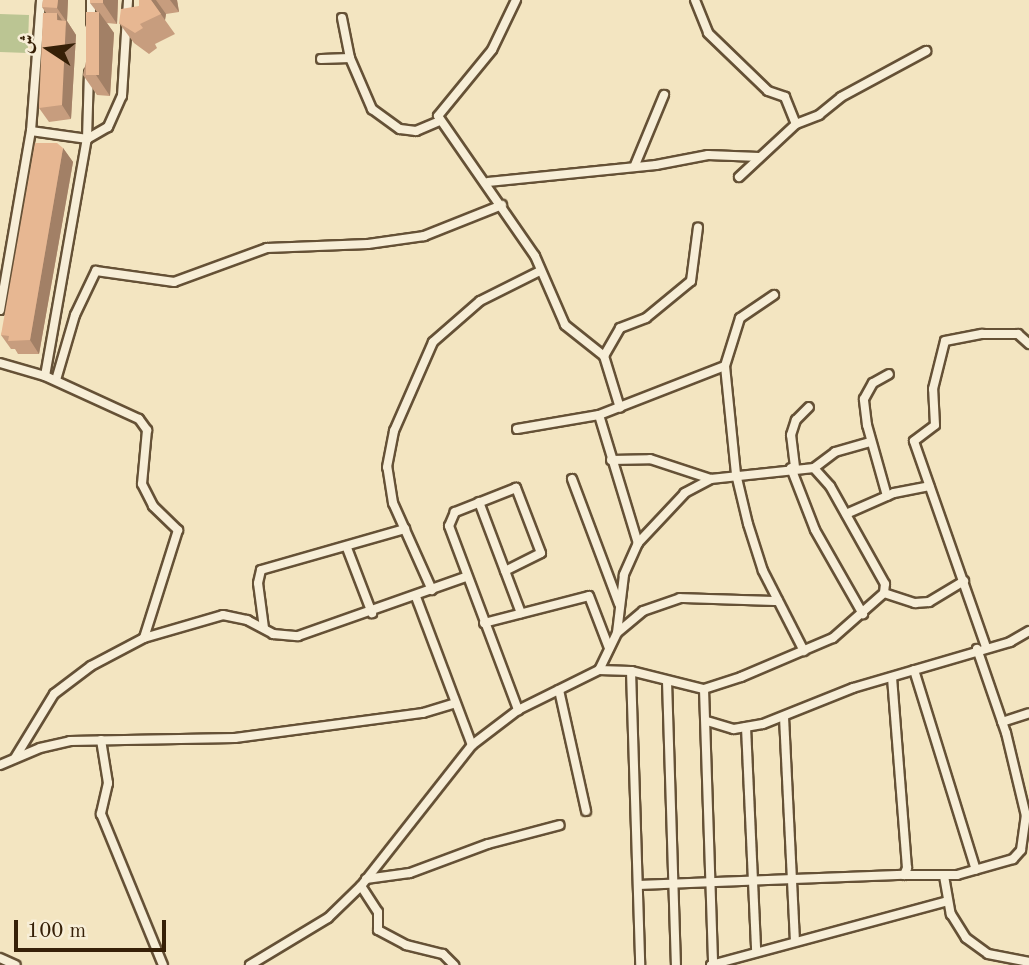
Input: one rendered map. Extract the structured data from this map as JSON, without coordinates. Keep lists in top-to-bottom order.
{
  "scale_bar": "100 m",
  "north": "left"
}
